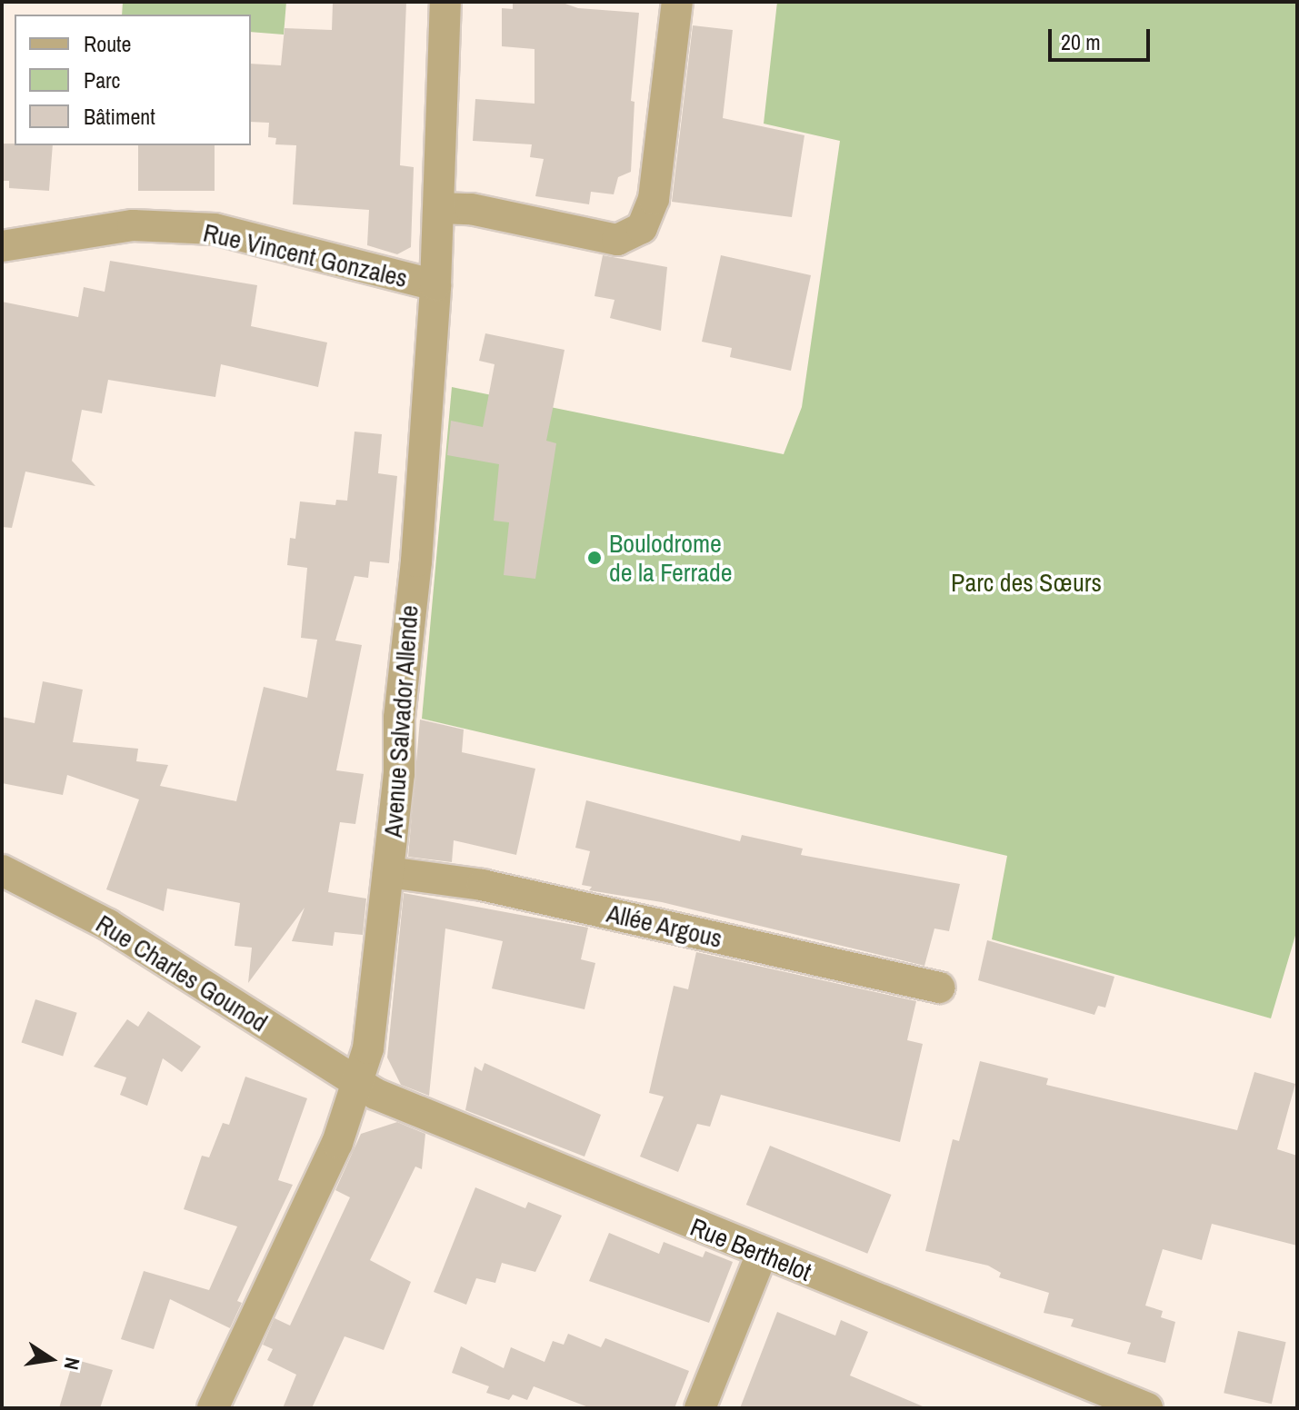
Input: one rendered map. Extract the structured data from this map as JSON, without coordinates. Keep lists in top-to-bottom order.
{
  "streets": {
    "street": [
      "Rue Vincent Gonzales",
      "Avenue Salvador Allende",
      "Allée Argous",
      "Rue Charles Gounod",
      "Rue Berthelot"
    ]
  },
  "crossings": [
    ["Rue Vincent Gonzales", "Avenue Salvador Allende"],
    ["Avenue Salvador Allende", "Allée Argous"],
    ["Avenue Salvador Allende", "Rue Charles Gounod"],
    ["Avenue Salvador Allende", "Rue Berthelot"],
    ["Rue Charles Gounod", "Rue Berthelot"]
  ],
  "parks": ["Parc des Sœurs"],
  "places": ["Boulodrome de la Ferrade"],
  "legend": ["Route", "Parc", "Bâtiment"],
  "scale_bar": "20 m",
  "north": "right"
}
